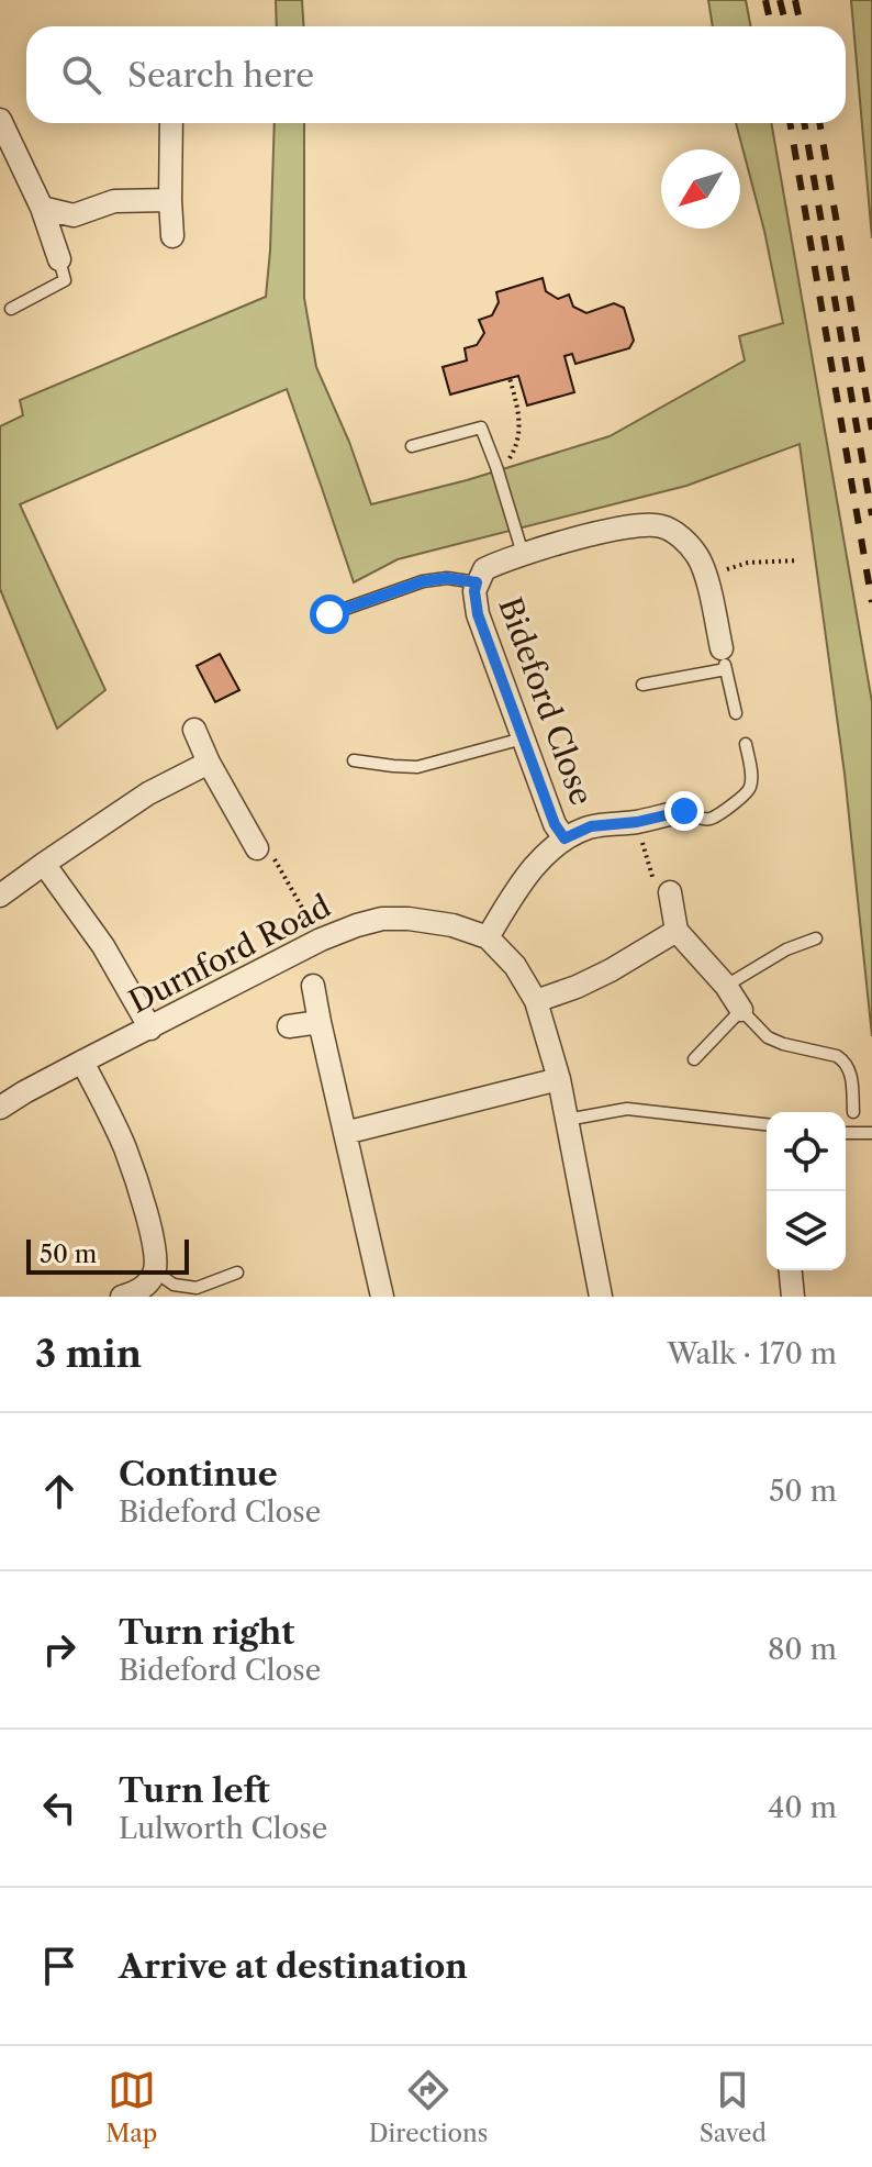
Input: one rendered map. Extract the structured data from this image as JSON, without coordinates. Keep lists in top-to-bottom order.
{
  "streets": {
    "street": ["Bideford Close", "Durnford Road"]
  },
  "scale_bar": "50 m",
  "north": "bottom left",
  "page": {
    "search": "Search here",
    "scale": "50 m",
    "heading": ["3 min", "Walk · 170 m"],
    "list": [
      ["Continue", "Bideford Close", "50 m"],
      ["Turn right", "Bideford Close", "80 m"],
      ["Turn left", "Lulworth Close", "40 m"],
      "Arrive at destination"
    ],
    "nav": ["Map", "Directions", "Saved"]
  }
}
